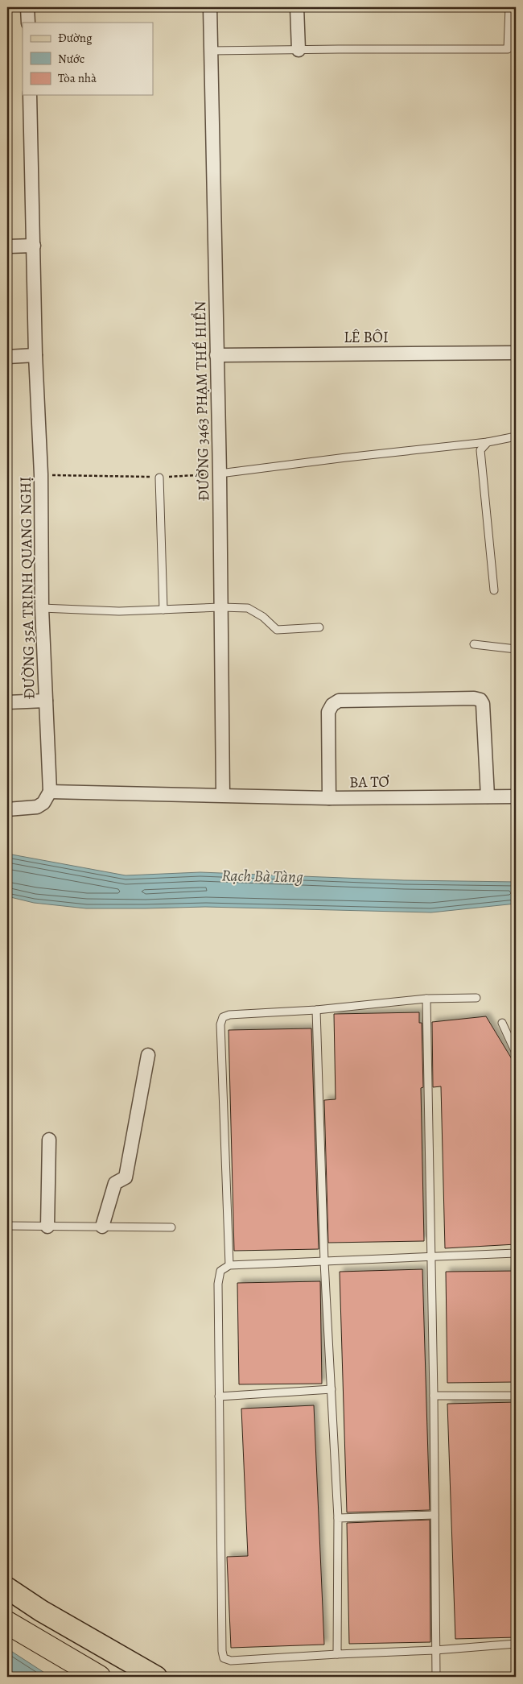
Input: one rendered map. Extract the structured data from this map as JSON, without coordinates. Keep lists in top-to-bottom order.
{
  "streets": {
    "street": [
      "LÊ BÔI",
      "ĐƯỜNG 3463 PHẠM THẾ HIỂN",
      "ĐƯỜNG 35A TRỊNH QUANG NGHỊ",
      "BA TƠ"
    ]
  },
  "crossings": [
    ["LÊ BÔI", "ĐƯỜNG 3463 PHẠM THẾ HIỂN"],
    ["ĐƯỜNG 3463 PHẠM THẾ HIỂN", "BA TƠ"],
    ["ĐƯỜNG 35A TRỊNH QUANG NGHỊ", "BA TƠ"]
  ],
  "water": ["Rạch Bà Tàng"],
  "legend": ["Đường", "Nước", "Tòa nhà"]
}
